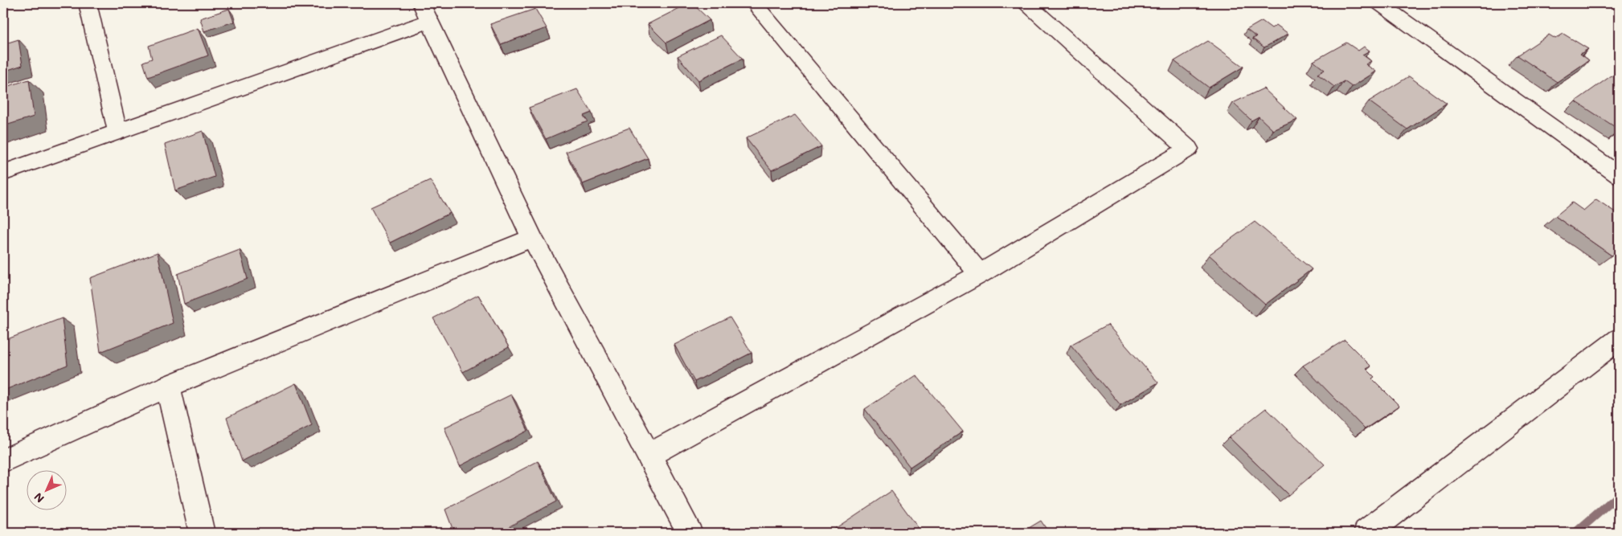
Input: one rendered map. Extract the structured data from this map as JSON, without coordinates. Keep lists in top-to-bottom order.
{
  "north": "bottom left"
}
